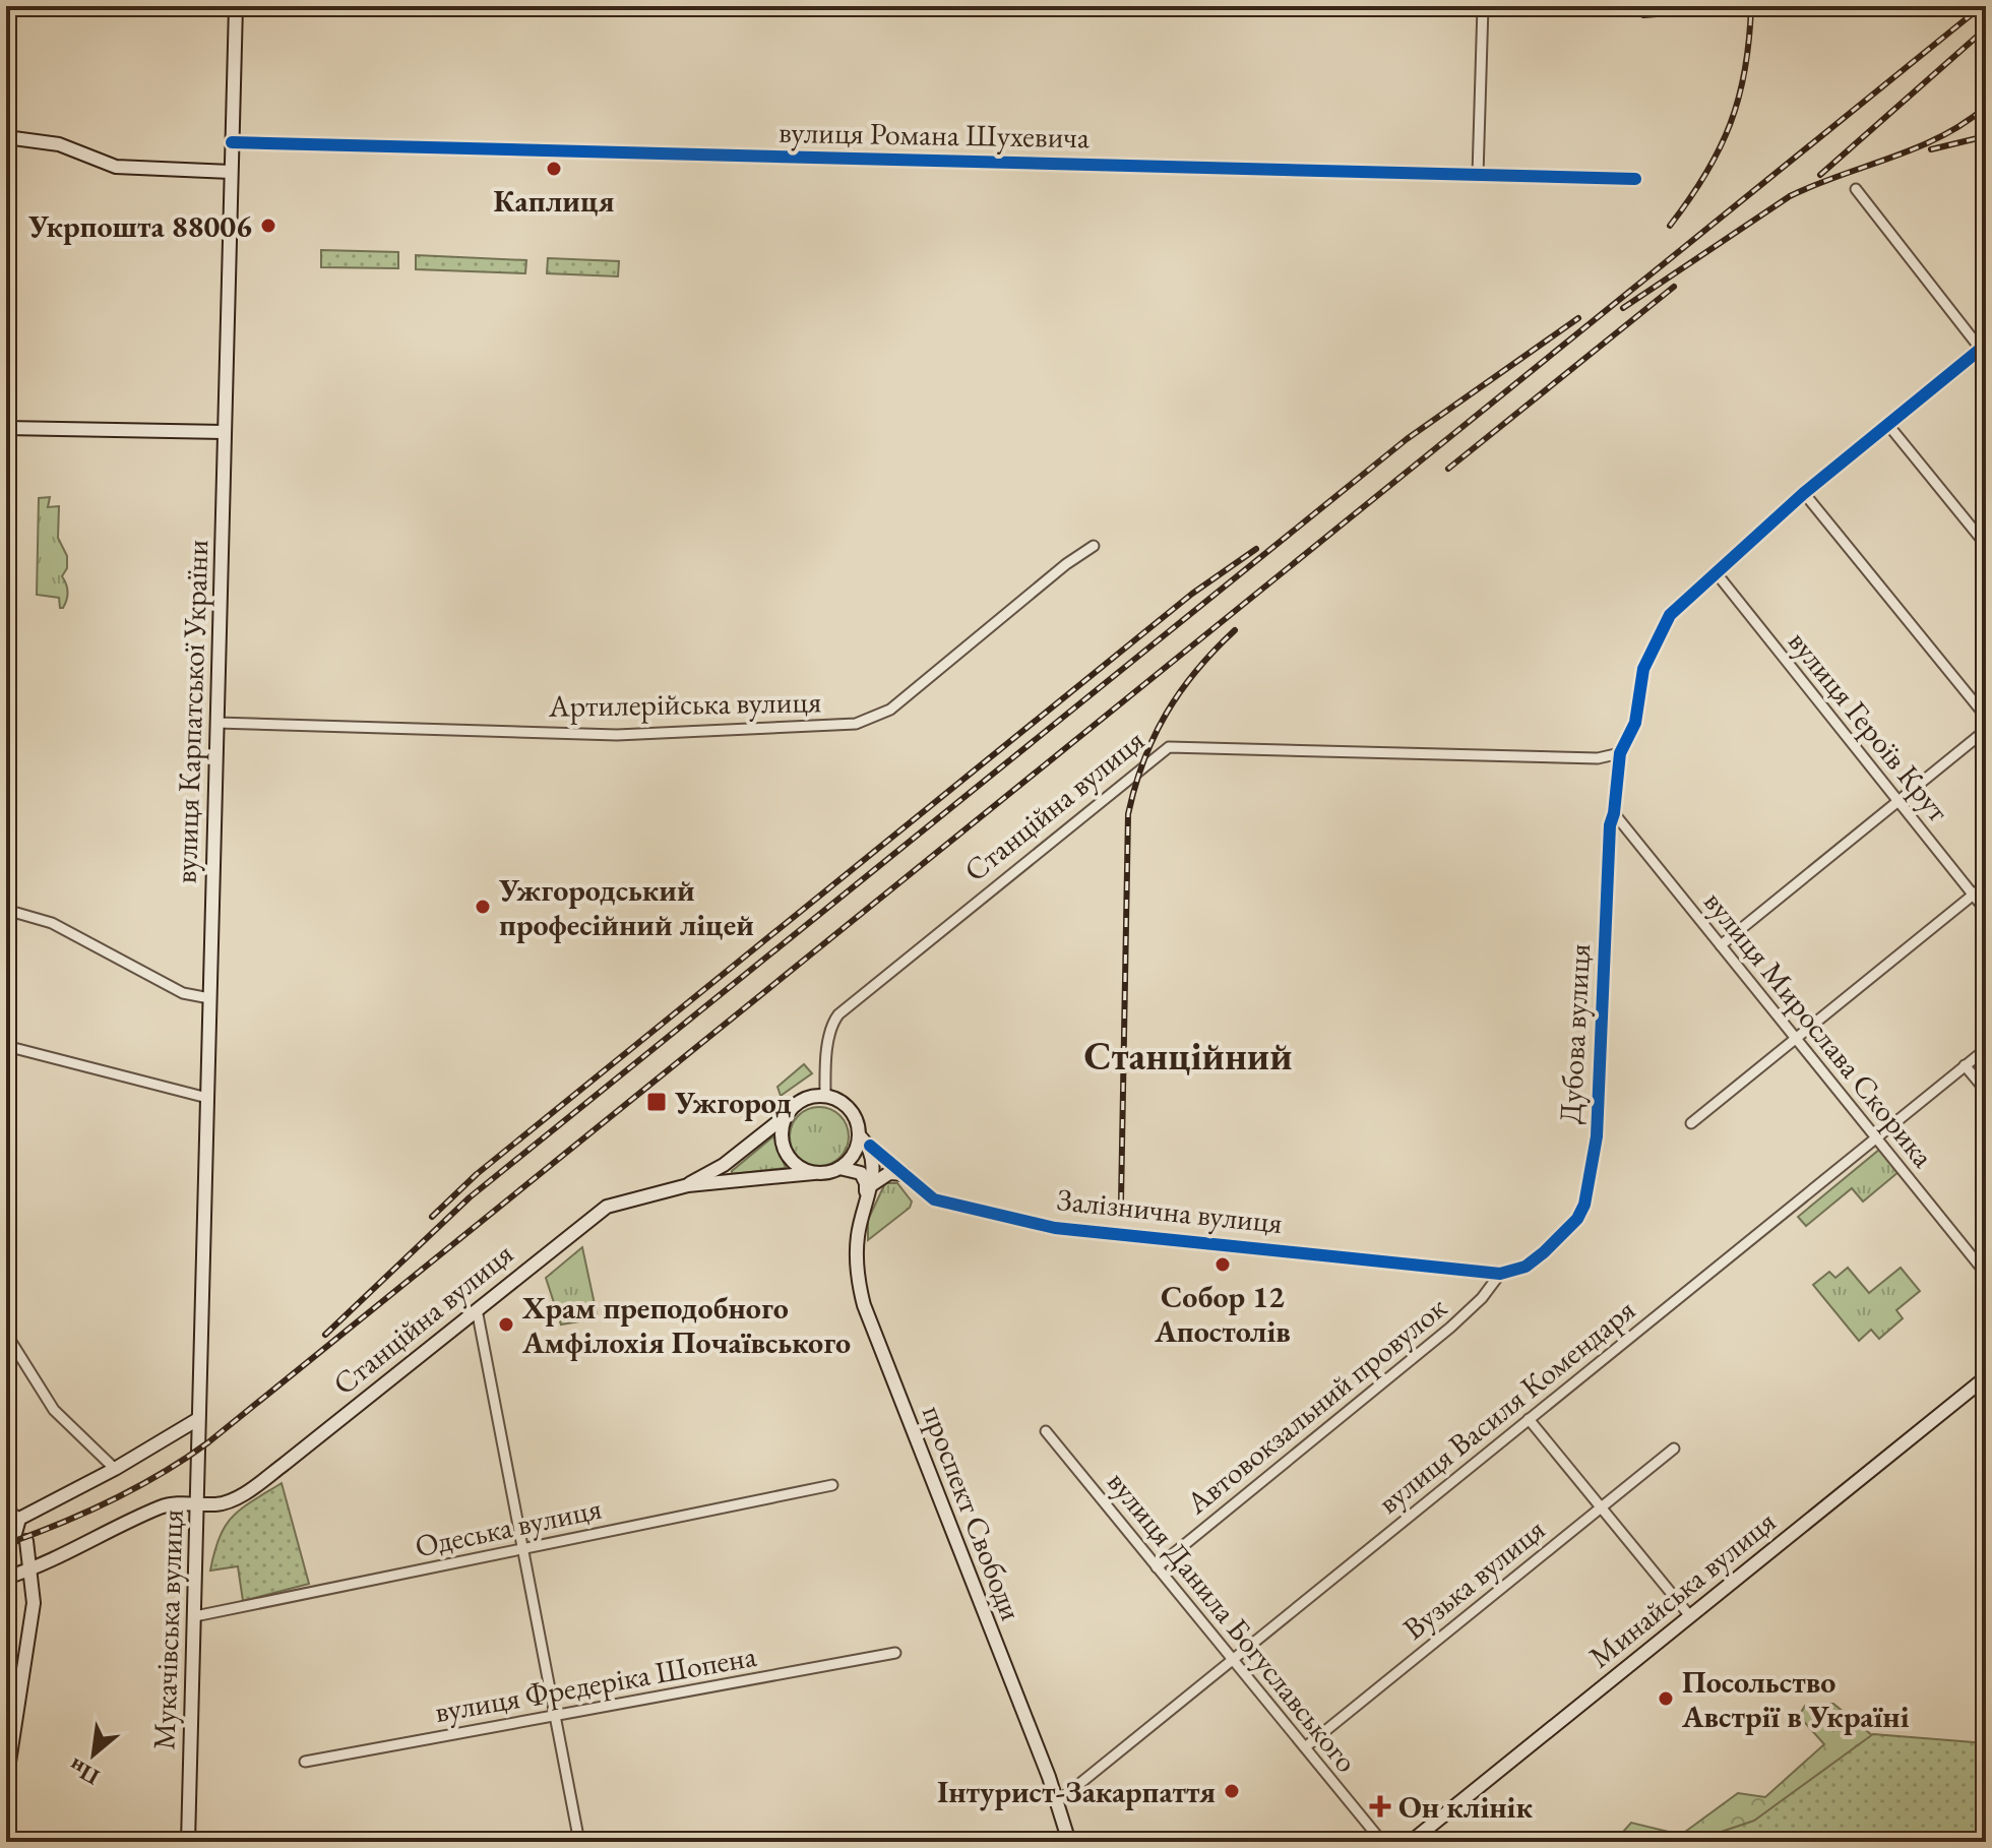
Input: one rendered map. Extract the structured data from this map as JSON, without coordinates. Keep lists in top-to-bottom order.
{
  "streets": {
    "main road": [
      "вулиця Карпатської України",
      "Станційна вулиця",
      "Залізнична вулиця",
      "проспект Свободи",
      "Минайська вулиця",
      "Мукачівська вулиця"
    ],
    "street": [
      "вулиця Романа Шухевича",
      "Артилерійська вулиця",
      "вулиця Героїв Крут",
      "вулиця Мирослава Скорика",
      "Дубова вулиця",
      "Автовокзальний провулок",
      "вулиця Василя Комендаря",
      "Одеська вулиця",
      "Вузька вулиця",
      "вулиця Данила Богуславського",
      "вулиця Фредеріка Шопена"
    ]
  },
  "crossings": [
    ["вулиця Романа Шухевича", "вулиця Карпатської України"],
    ["Артилерійська вулиця", "вулиця Карпатської України"],
    ["вулиця Карпатської України", "Мукачівська вулиця"],
    ["вулиця Героїв Крут", "Дубова вулиця"],
    ["Станційна вулиця", "Дубова вулиця"],
    ["Станційна вулиця", "Залізнична вулиця"],
    ["Станційна вулиця", "Мукачівська вулиця"],
    ["вулиця Мирослава Скорика", "Дубова вулиця"],
    ["вулиця Мирослава Скорика", "вулиця Василя Комендаря"],
    ["Дубова вулиця", "Залізнична вулиця"],
    ["Дубова вулиця", "Автовокзальний провулок"],
    ["Залізнична вулиця", "Автовокзальний провулок"],
    ["Залізнична вулиця", "проспект Свободи"],
    ["Автовокзальний провулок", "вулиця Данила Богуславського"],
    ["вулиця Василя Комендаря", "проспект Свободи"],
    ["вулиця Василя Комендаря", "вулиця Данила Богуславського"],
    ["Одеська вулиця", "Мукачівська вулиця"],
    ["Вузька вулиця", "вулиця Данила Богуславського"]
  ],
  "districts": ["Станційний"],
  "places": {
    "other": [
      "Каплиця",
      "Укрпошта 88006",
      "Ужгородський професійний ліцей",
      "Собор 12 Апостолів",
      "Храм преподобного Амфілохія Почаївського",
      "Посольство Австрії в Україні",
      "Інтурист-Закарпаття"
    ],
    "transit": ["Ужгород"],
    "health": ["Он клінік"]
  },
  "north": "bottom left"
}
